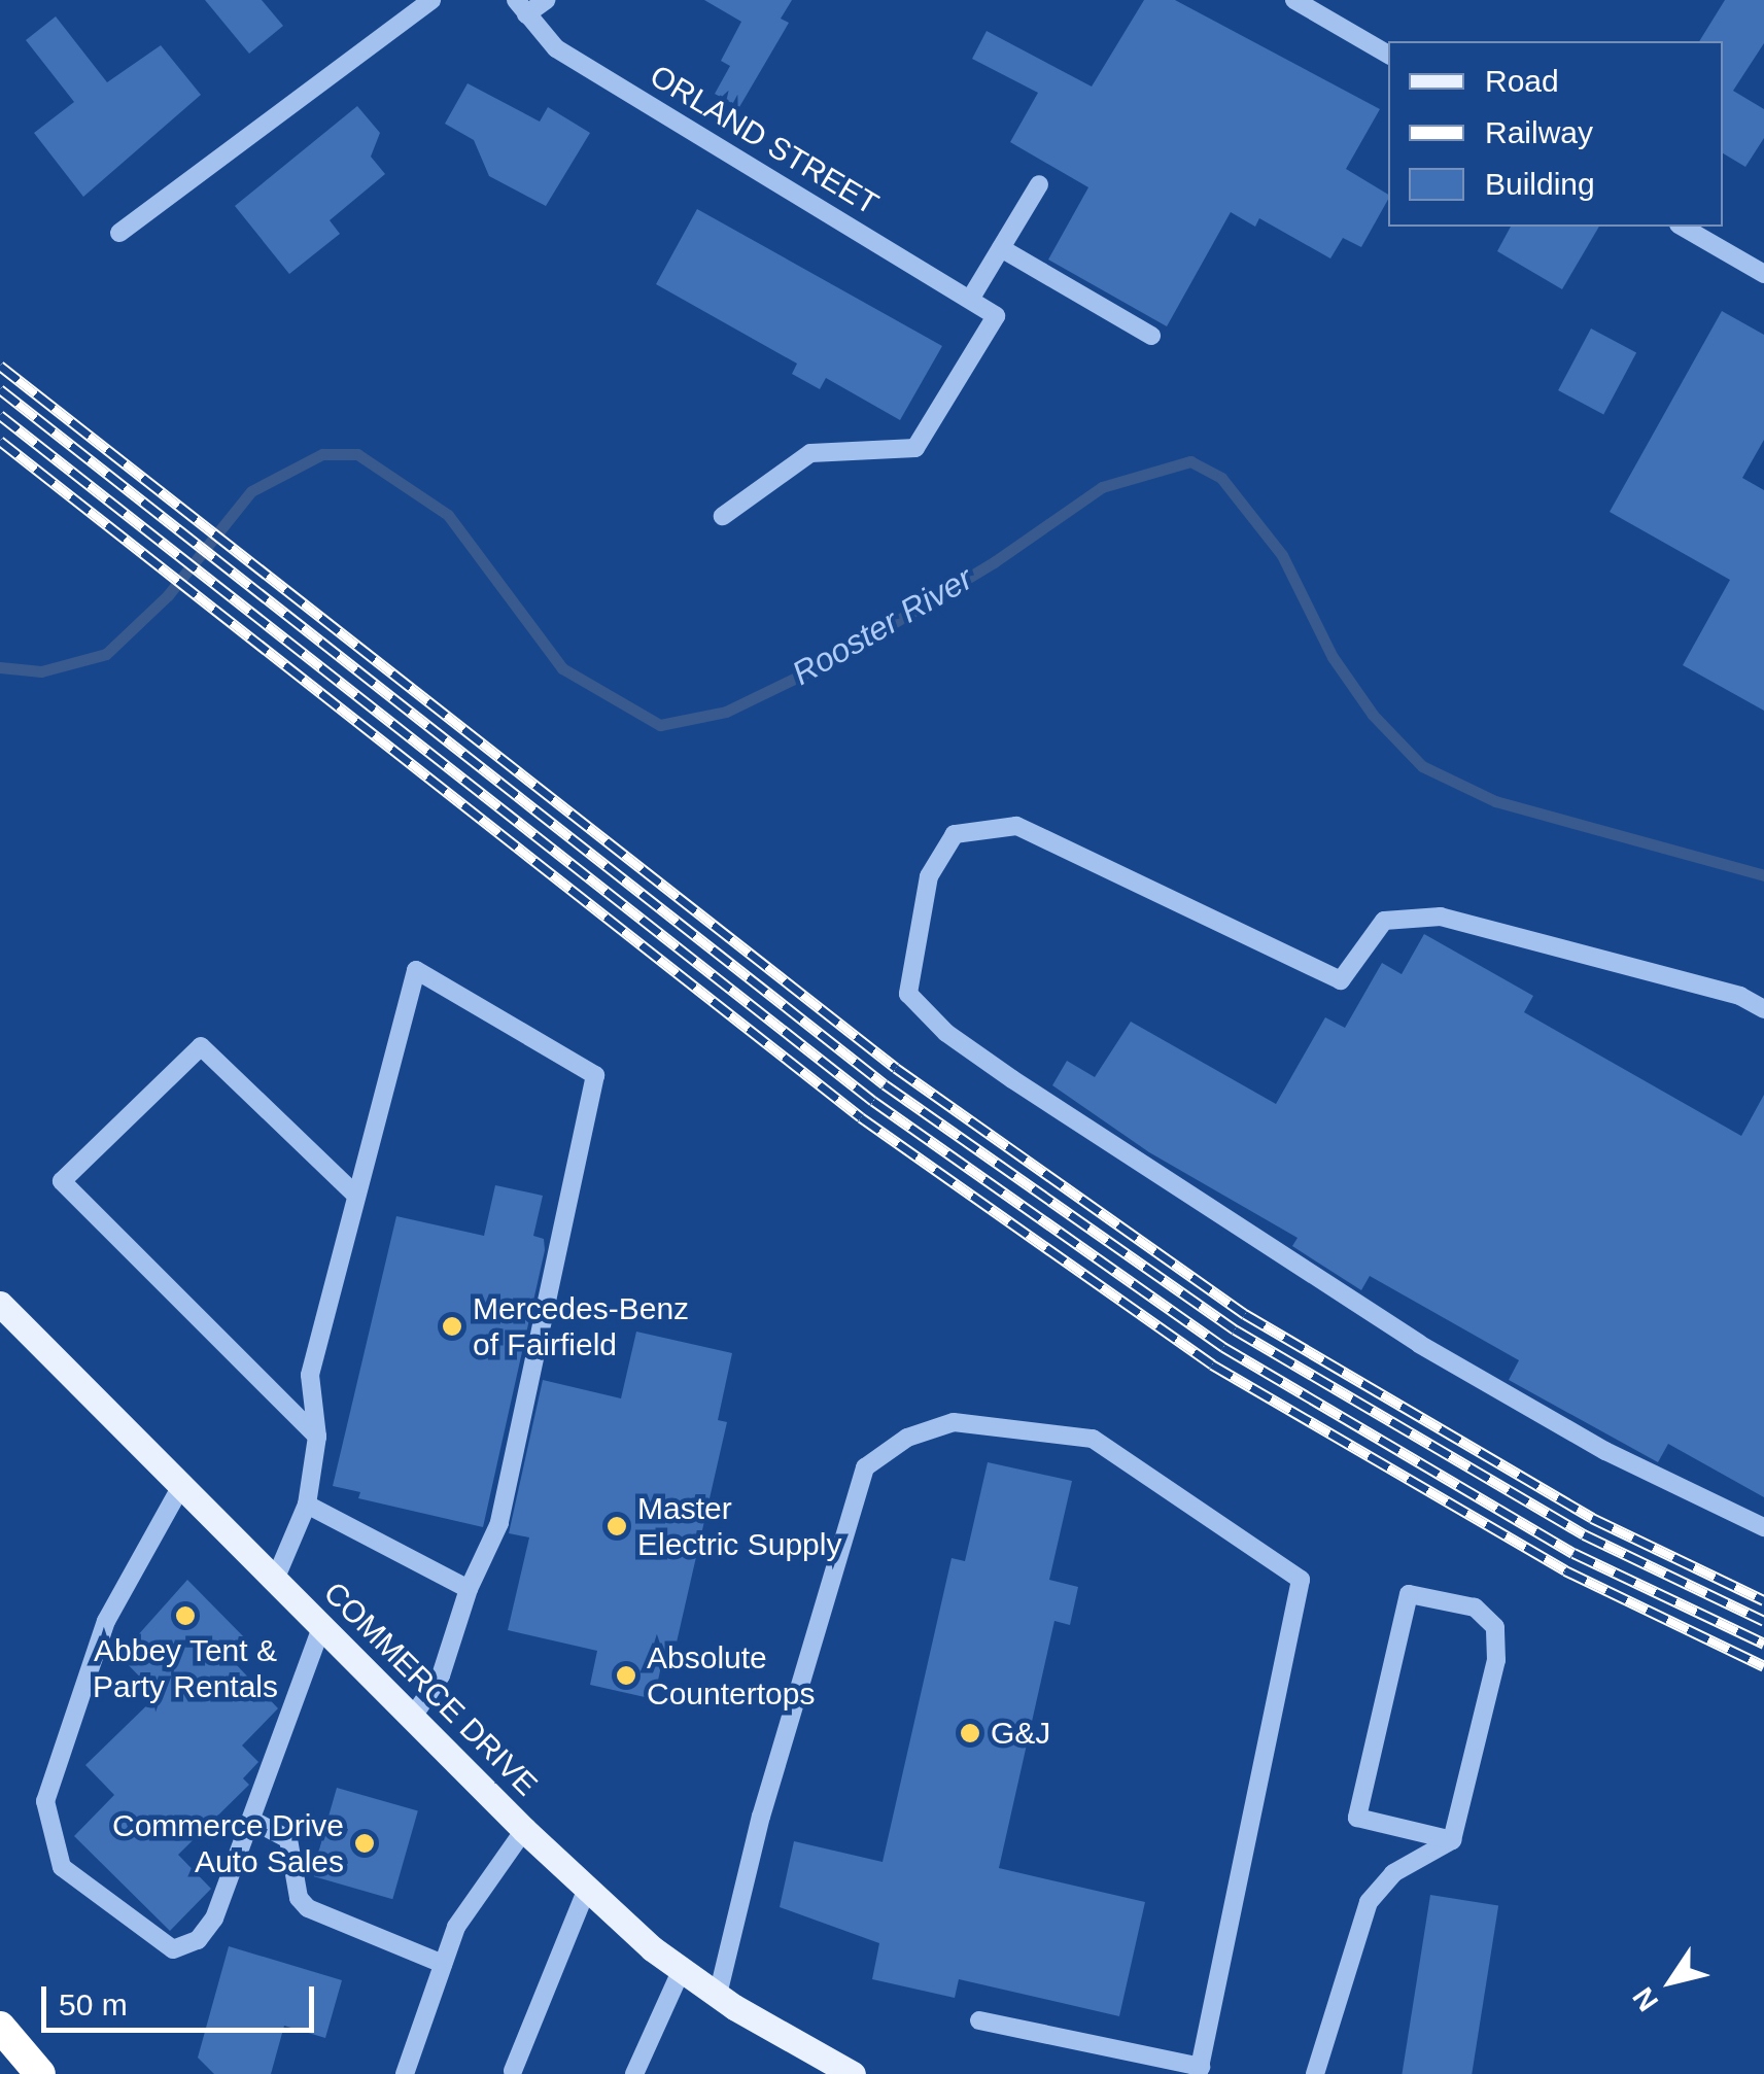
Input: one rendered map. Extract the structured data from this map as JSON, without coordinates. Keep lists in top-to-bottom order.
{
  "streets": {
    "main road": ["COMMERCE DRIVE"],
    "street": ["ORLAND STREET"]
  },
  "water": ["Rooster River"],
  "places": [
    "Mercedes-Benz of Fairfield",
    "Master Electric Supply",
    "Abbey Tent & Party Rentals",
    "Absolute Countertops",
    "G&J",
    "Commerce Drive Auto Sales"
  ],
  "legend": ["Road", "Railway", "Building"],
  "scale_bar": "50 m",
  "north": "bottom left"
}
